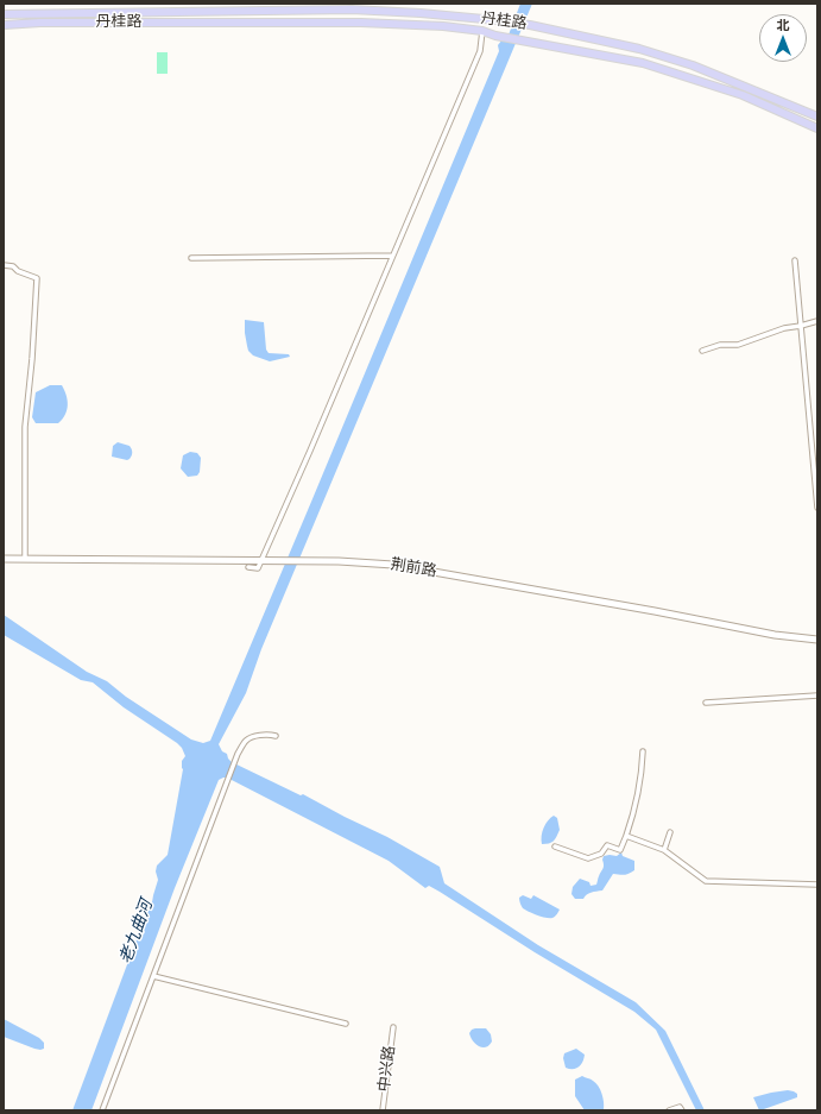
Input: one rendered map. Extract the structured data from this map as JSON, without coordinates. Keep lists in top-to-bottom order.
{
  "streets": {
    "main road": ["丹桂路"],
    "street": ["荆前路", "中兴路"]
  },
  "water": ["老九曲河"],
  "north": "top"
}
